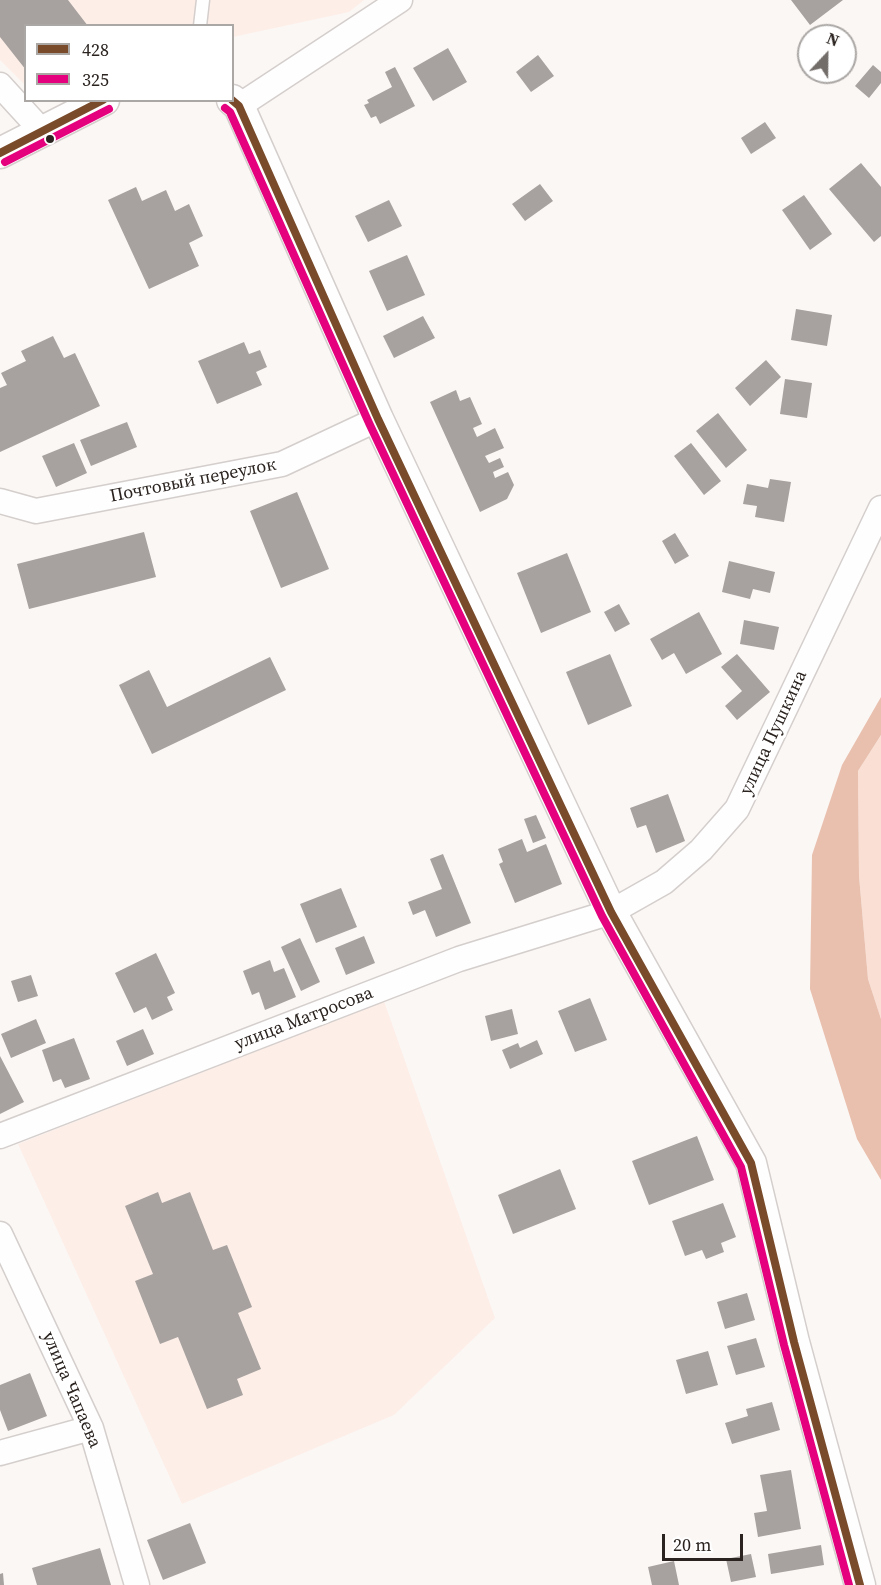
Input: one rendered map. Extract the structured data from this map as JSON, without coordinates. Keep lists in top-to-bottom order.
{
  "streets": {
    "street": [
      "Почтовый переулок",
      "улица Пушкина",
      "улица Матросова",
      "улица Чапаева"
    ]
  },
  "crossings": [
    ["улица Пушкина", "улица Матросова"]
  ],
  "lines": ["transit line 428", "transit line 325"],
  "legend": ["428", "325"],
  "scale_bar": "20 m",
  "north": "top"
}
